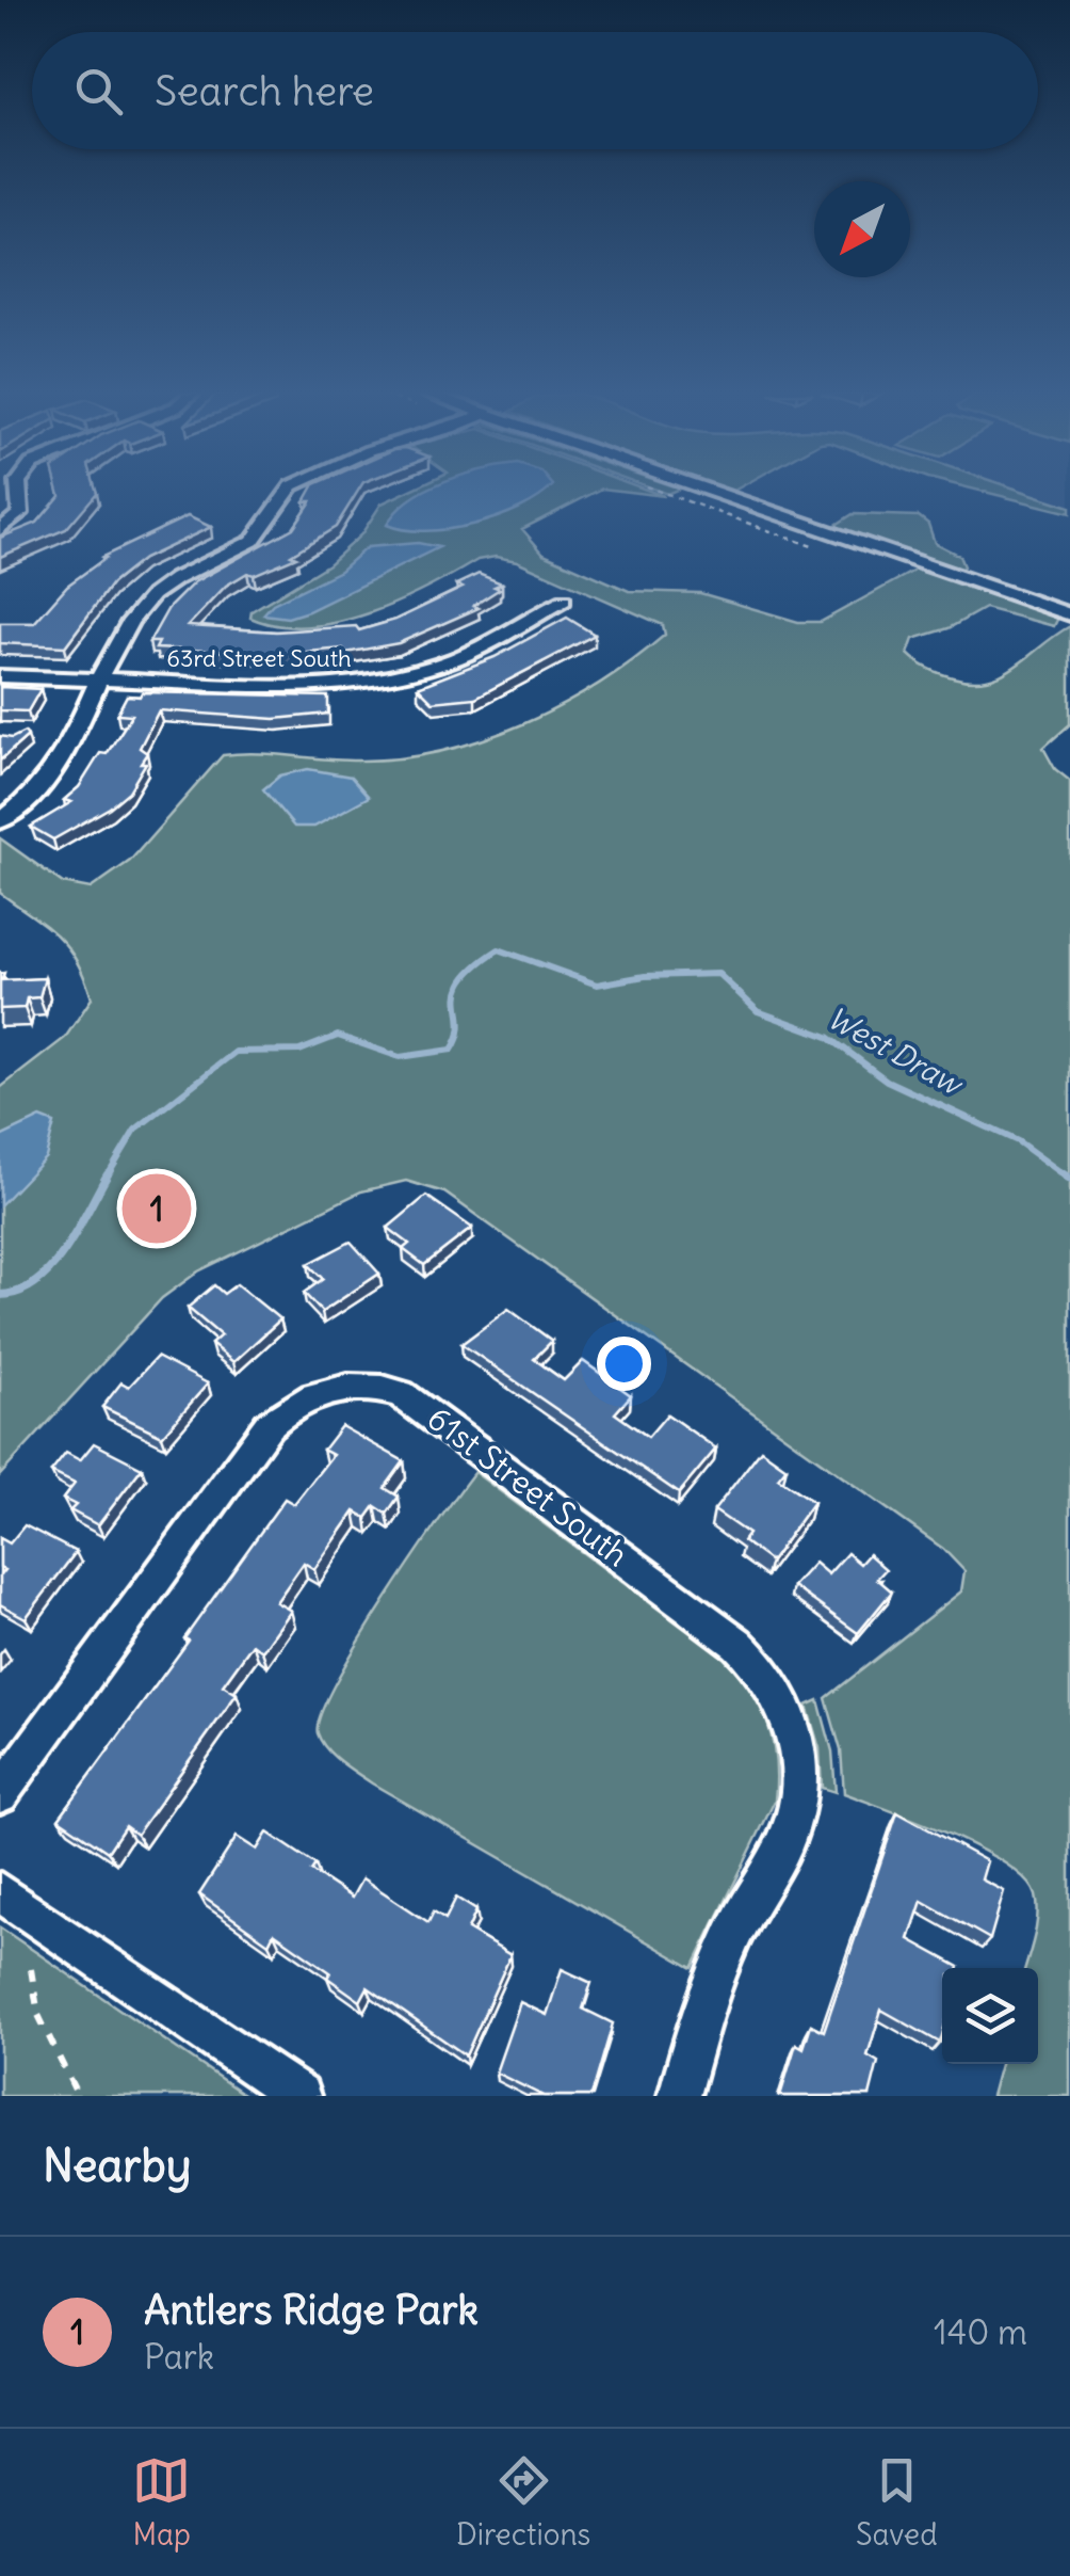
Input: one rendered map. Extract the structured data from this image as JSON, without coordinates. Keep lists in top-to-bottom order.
{
  "streets": {
    "street": ["63rd Street South", "61st Street South"]
  },
  "water": ["West Draw"],
  "north": "bottom left",
  "page": {
    "search": "Search here",
    "pins": "1",
    "heading": "Nearby",
    "list": [
      {
        "mark": "1",
        "name": "Antlers Ridge Park",
        "note": "Park",
        "value": "140 m"
      }
    ],
    "nav": ["Map", "Directions", "Saved"]
  }
}
